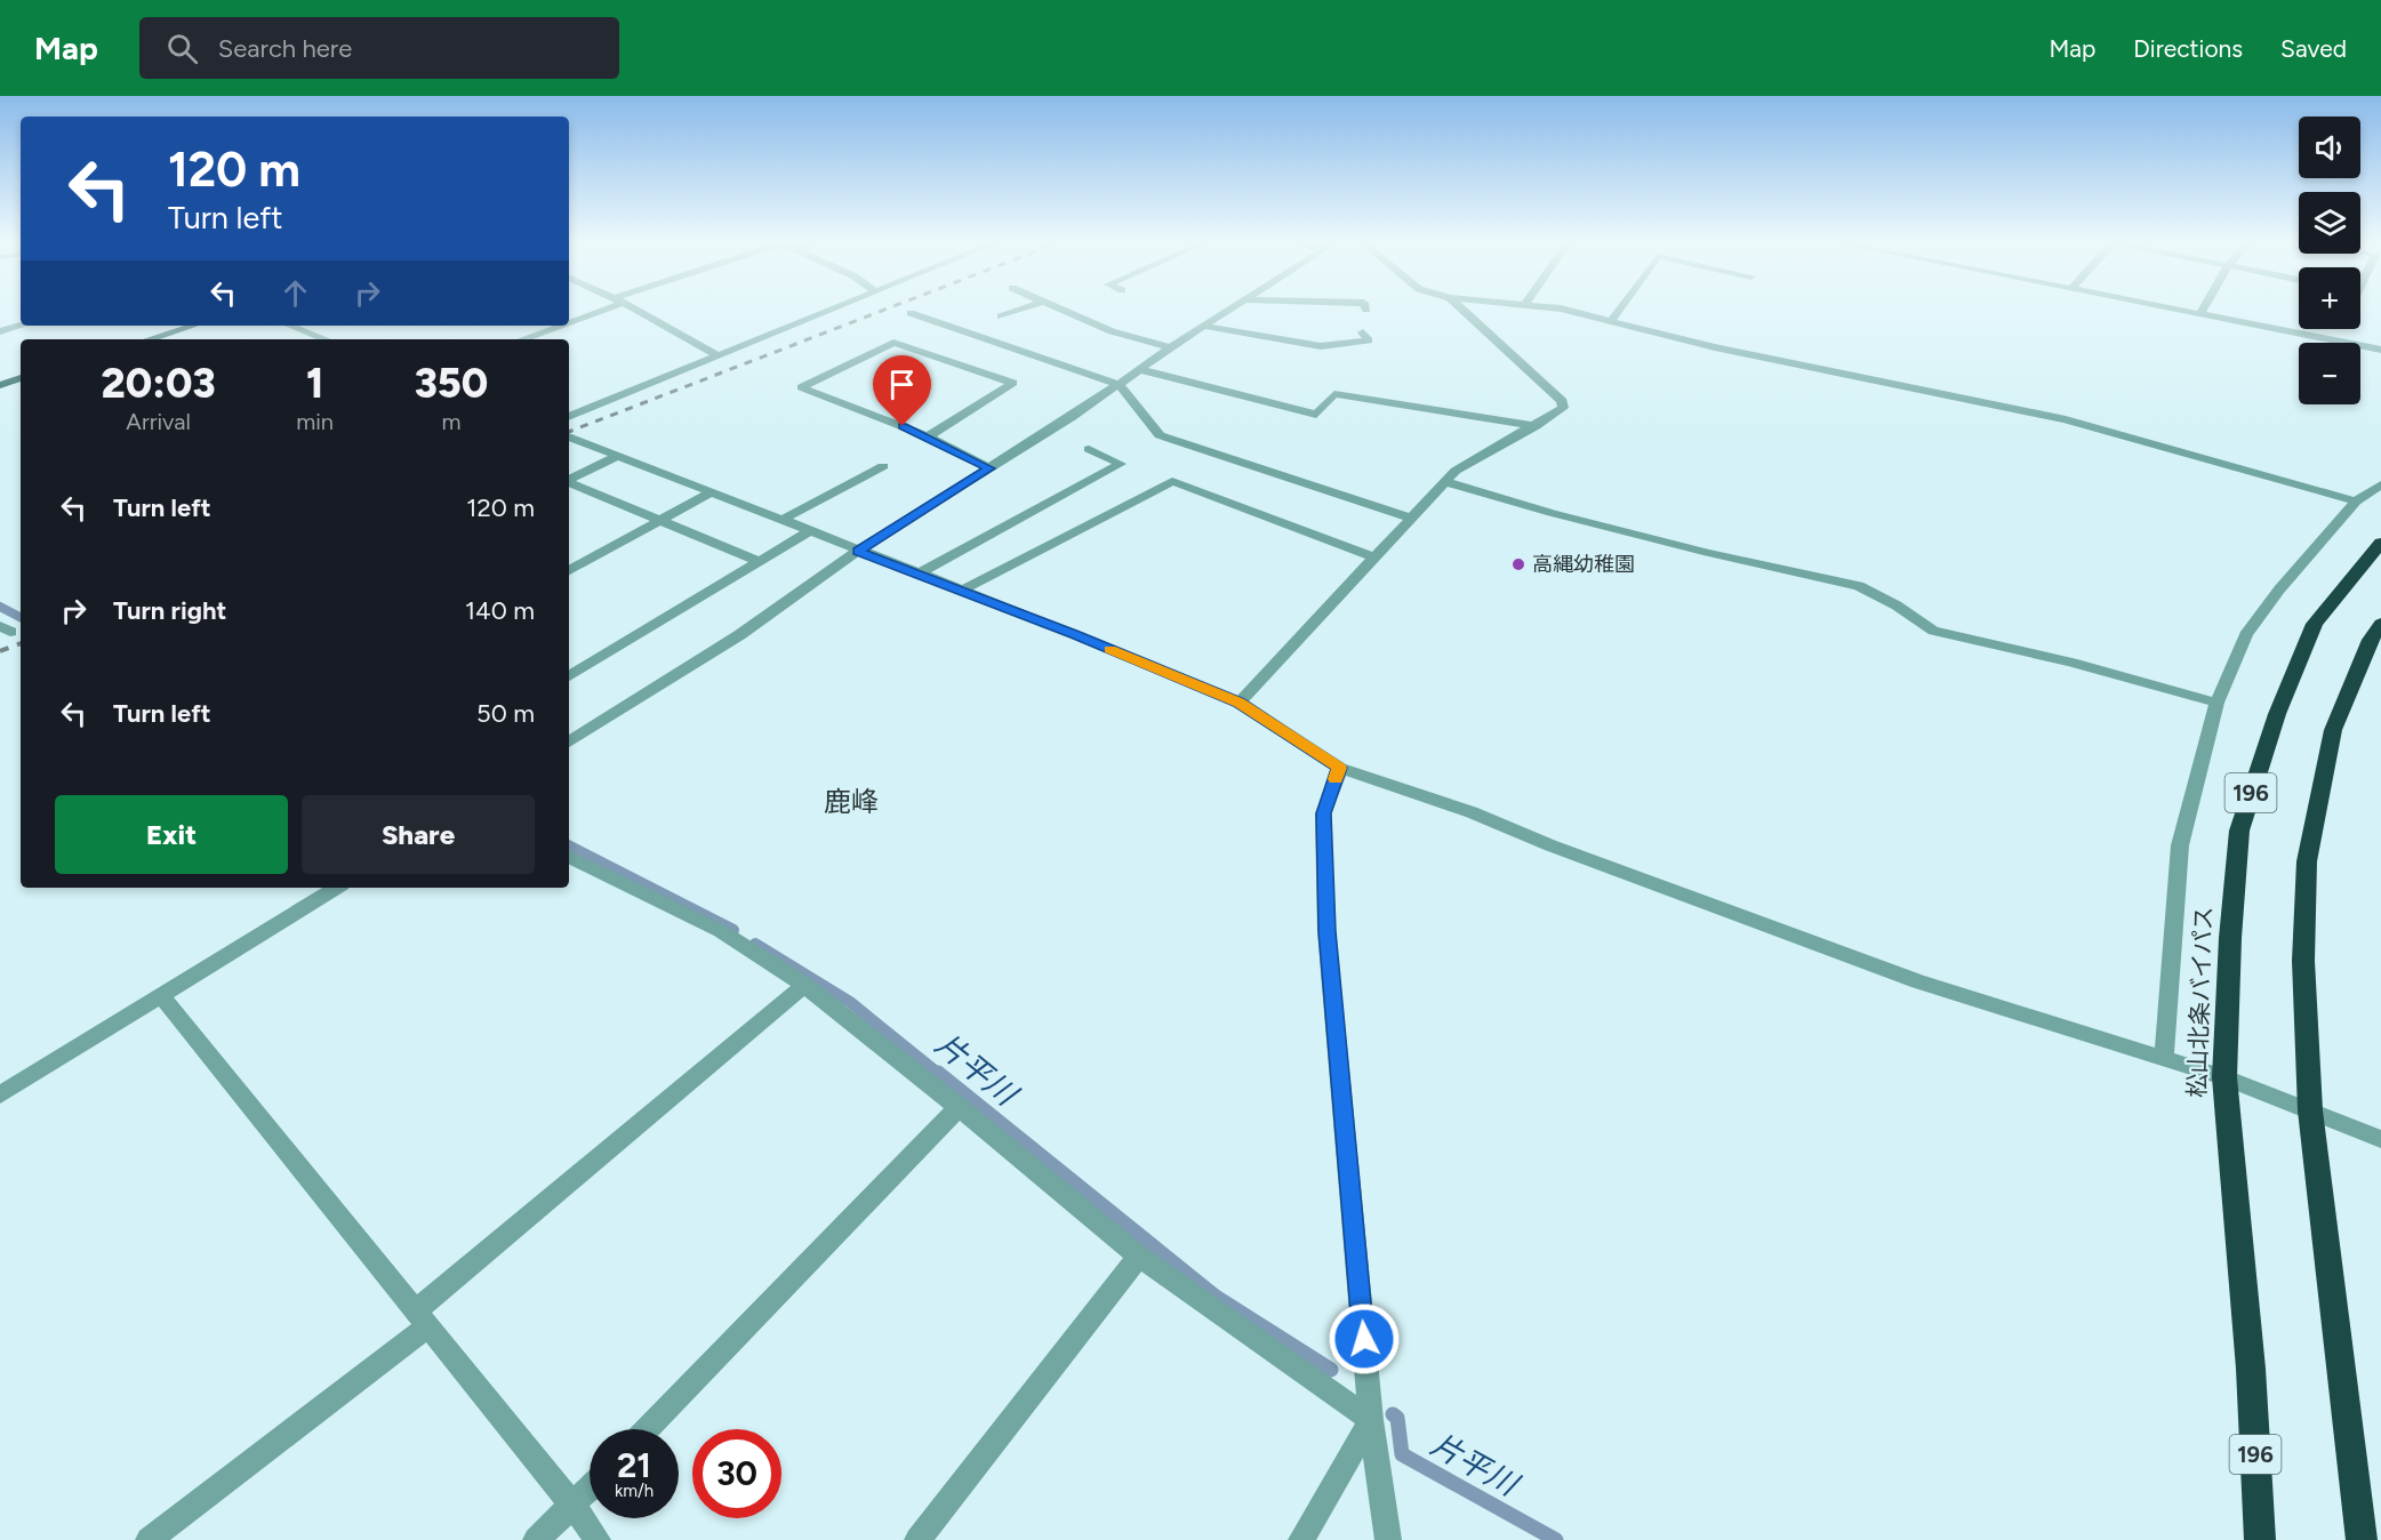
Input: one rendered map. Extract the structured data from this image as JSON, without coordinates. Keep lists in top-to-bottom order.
{
  "streets": {
    "highway": ["196", "松山北条バイパス"]
  },
  "districts": ["鹿峰"],
  "water": ["片平川"],
  "places": ["高縄幼稚園"],
  "page": {
    "header": "Map",
    "search": "Search here",
    "nav": ["Map", "Directions", "Saved"],
    "map_buttons": ["+", "−"],
    "turn": ["120 m", "Turn left"],
    "eta": [
      "20:03",
      "Arrival",
      "1",
      "min",
      "350",
      "m"
    ],
    "list": [
      {
        "name": "Turn left",
        "value": "120 m"
      },
      {
        "name": "Turn right",
        "value": "140 m"
      },
      {
        "name": "Turn left",
        "value": "50 m"
      }
    ],
    "buttons": ["Exit", "Share"],
    "speed": "21 km/h",
    "limit": "30"
  }
}
